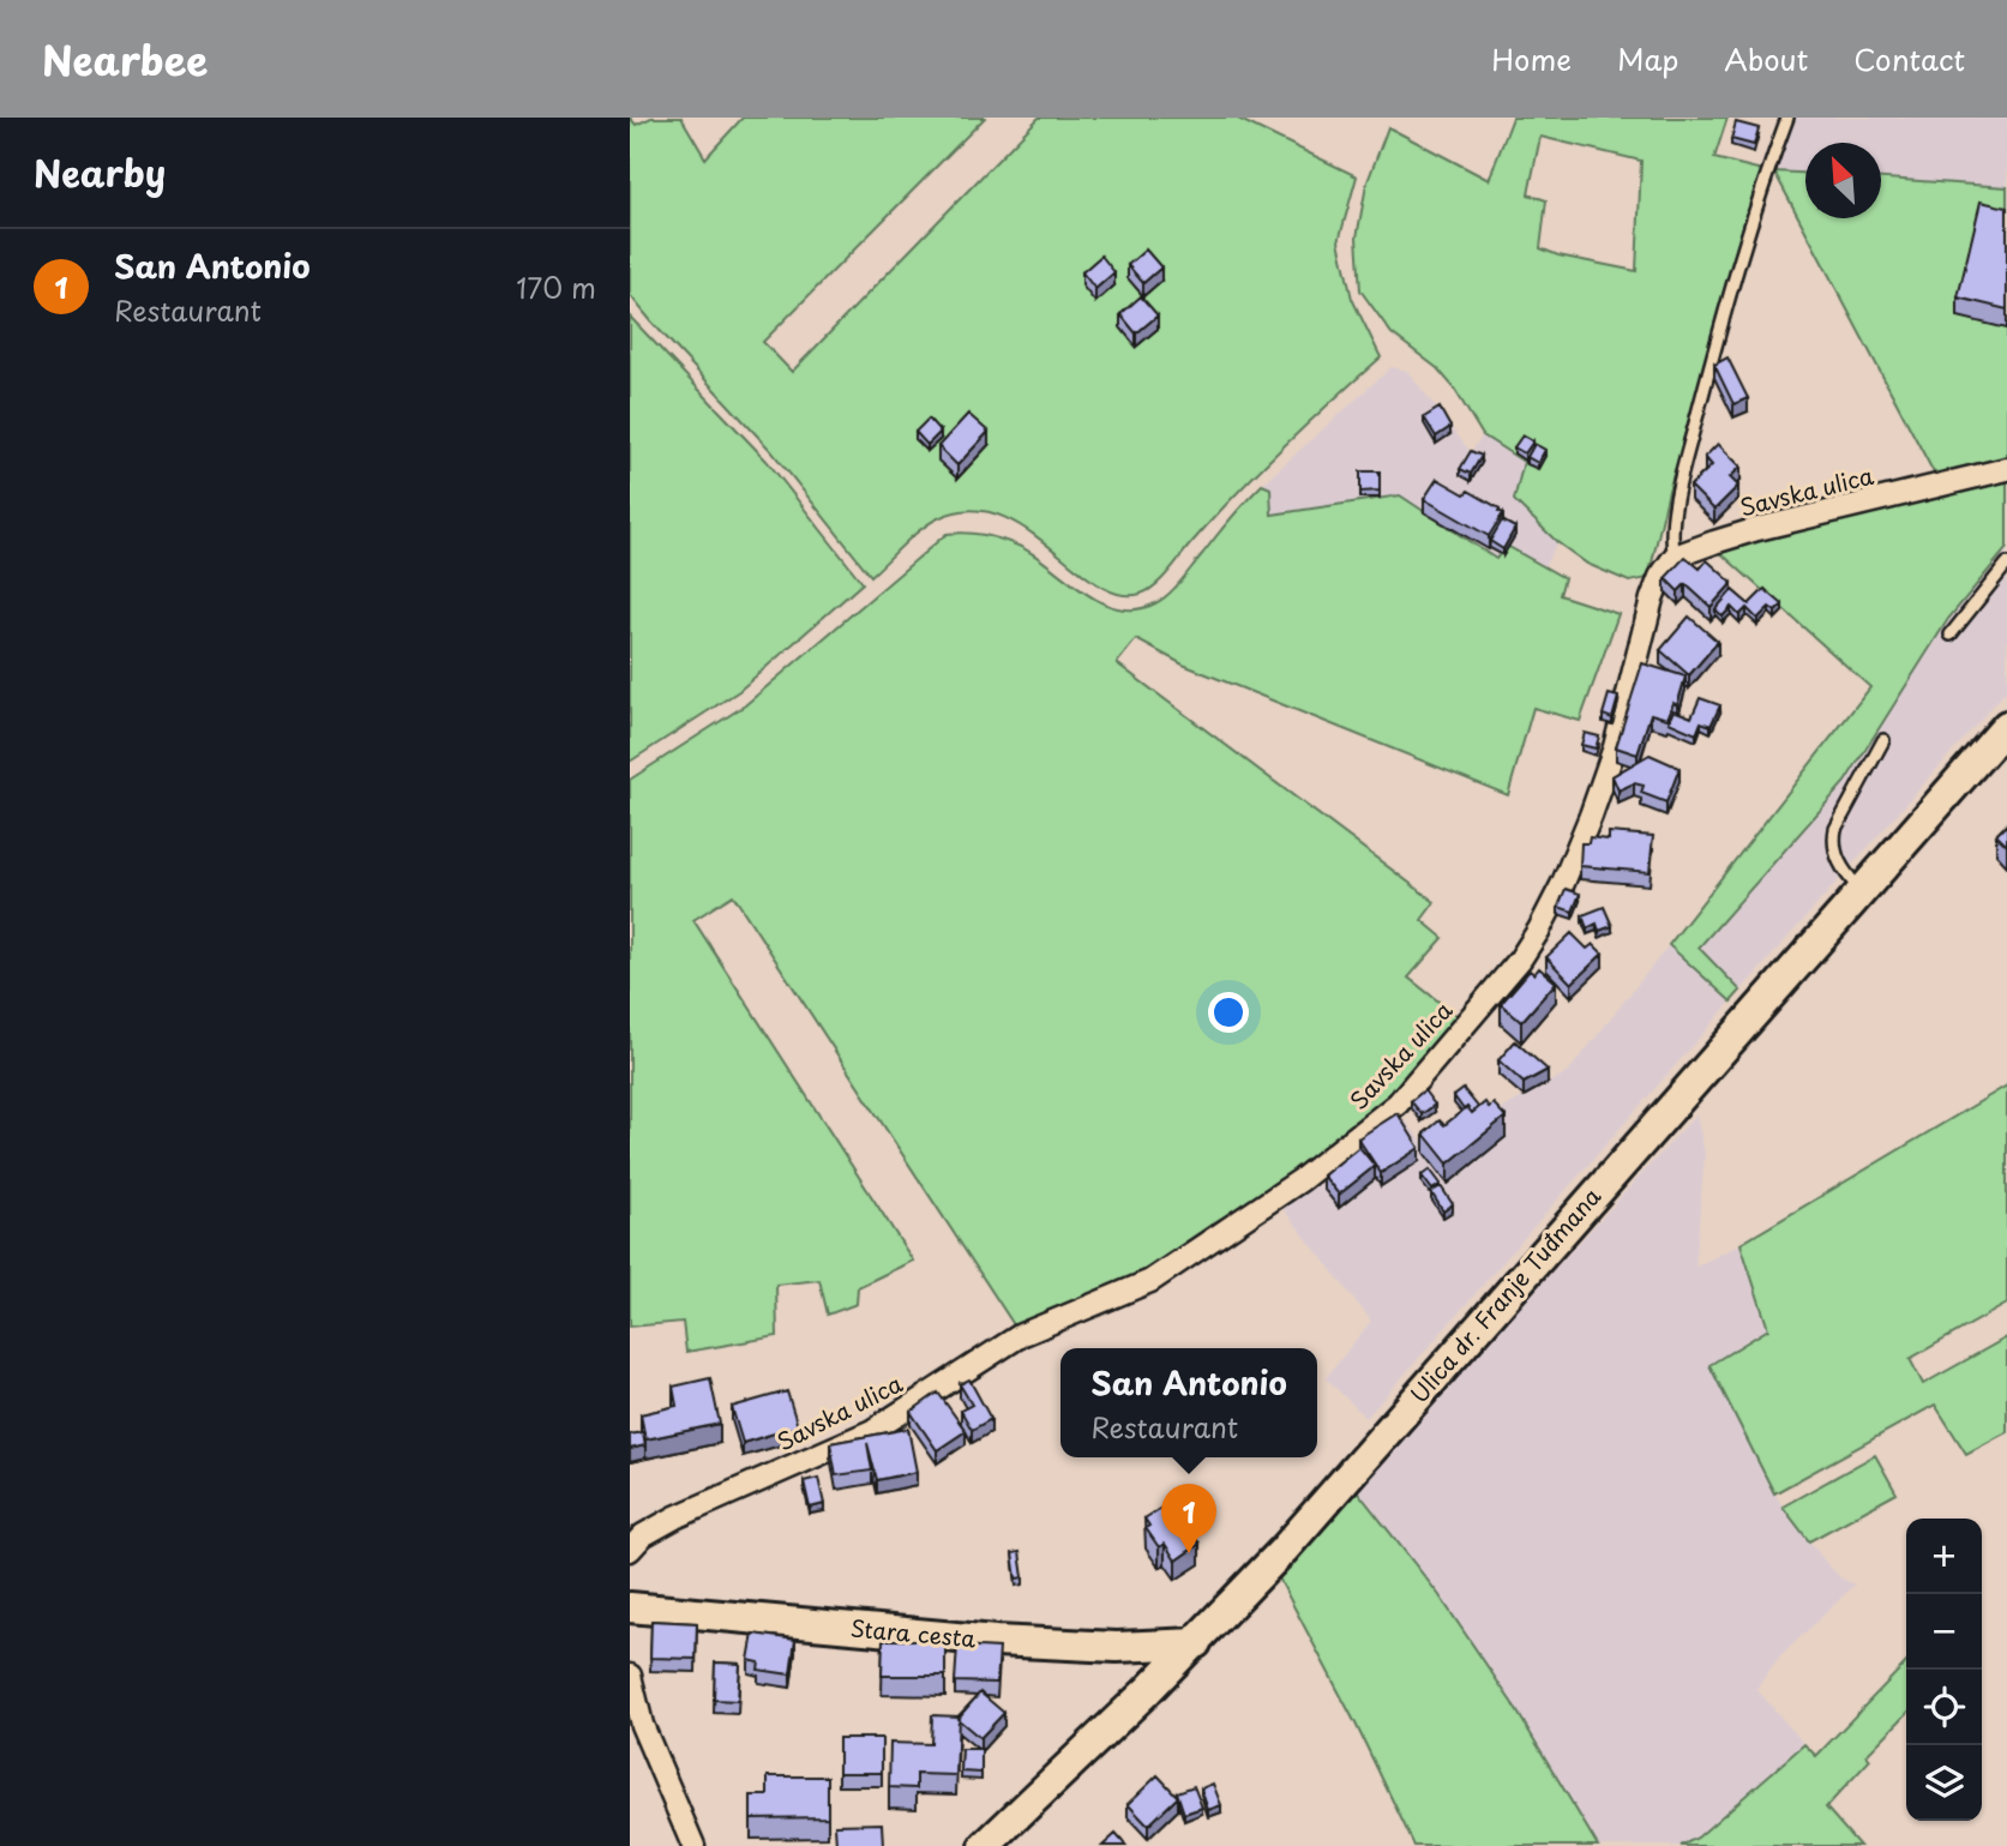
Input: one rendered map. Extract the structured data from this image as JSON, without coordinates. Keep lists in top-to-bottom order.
{
  "streets": {
    "main road": ["Ulica dr. Franje Tuđmana", "Stara cesta"],
    "street": ["Savska ulica"]
  },
  "crossings": [
    ["Ulica dr. Franje Tuđmana", "Stara cesta"]
  ],
  "north": "top left",
  "page": {
    "header": "Nearbee",
    "nav": [
      "Home",
      "Map",
      "About",
      "Contact"
    ],
    "heading": "Nearby",
    "list": [
      {
        "mark": "1",
        "name": "San Antonio",
        "note": "Restaurant",
        "value": "170 m"
      }
    ],
    "popup": ["San Antonio", "Restaurant"],
    "pins": "1",
    "map_buttons": ["+", "−"]
  }
}
